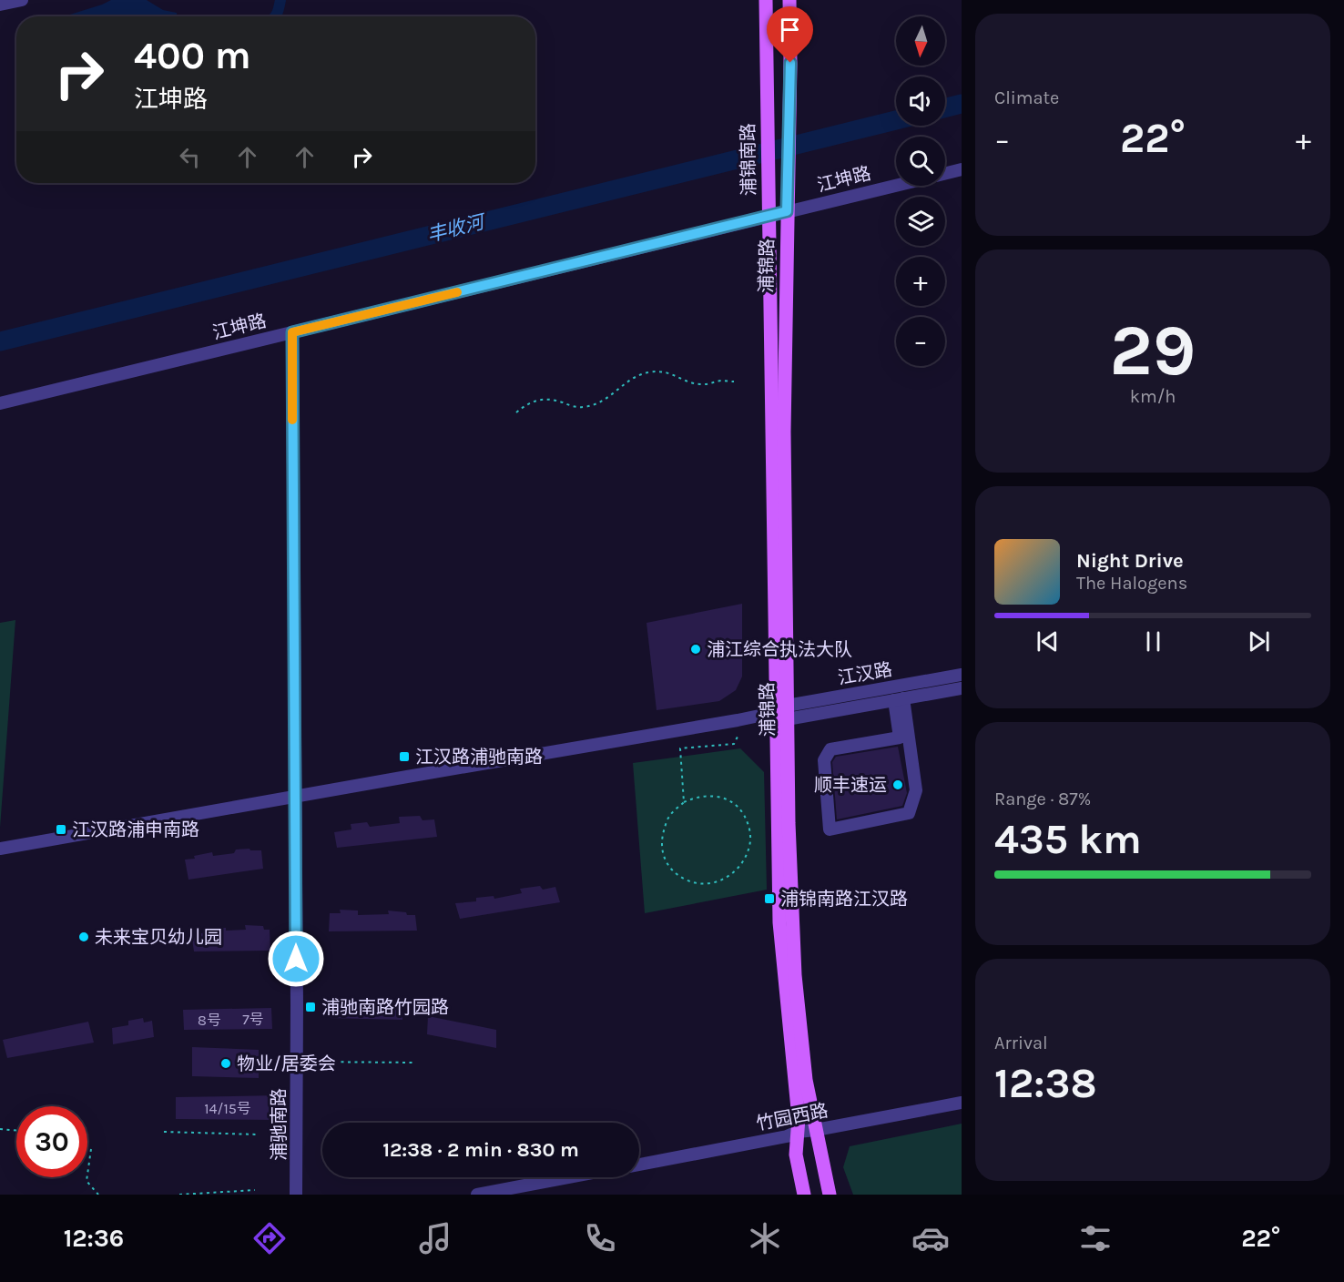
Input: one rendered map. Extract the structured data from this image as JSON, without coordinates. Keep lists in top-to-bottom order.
{
  "streets": {
    "main road": ["浦锦南路", "浦锦路"],
    "street": [
      "江坤路",
      "江汉路",
      "竹园西路",
      "浦驰南路"
    ]
  },
  "crossings": [
    ["浦锦南路", "江坤路"],
    ["浦锦南路", "浦锦路"],
    ["江坤路", "浦锦路"],
    ["江坤路", "浦驰南路"],
    ["浦锦路", "江汉路"],
    ["浦锦路", "竹园西路"]
  ],
  "water": ["丰收河"],
  "places": {
    "other": [
      "浦江综合执法大队",
      "顺丰速运",
      "未来宝贝幼儿园",
      "物业/居委会"
    ],
    "transit": [
      "江汉路浦驰南路",
      "江汉路浦申南路",
      "浦锦南路江汉路",
      "浦驰南路竹园路"
    ]
  },
  "house_numbers": ["7号", "8号", "14/15号"],
  "north": "bottom",
  "page": {
    "tile": [
      "Climate",
      ["29", "km/h"],
      ["Range · 87%", "435 km"],
      ["Arrival", "12:38"]
    ],
    "map_buttons": ["+", "−"],
    "turn": ["400 m", "江坤路"],
    "heat": ["−", "22°", "+"],
    "song": ["Night Drive", "The Halogens"],
    "limit": "30",
    "trip": "12:38 · 2 min · 830 m",
    "tabs": ["12:36", "22°"]
  }
}
